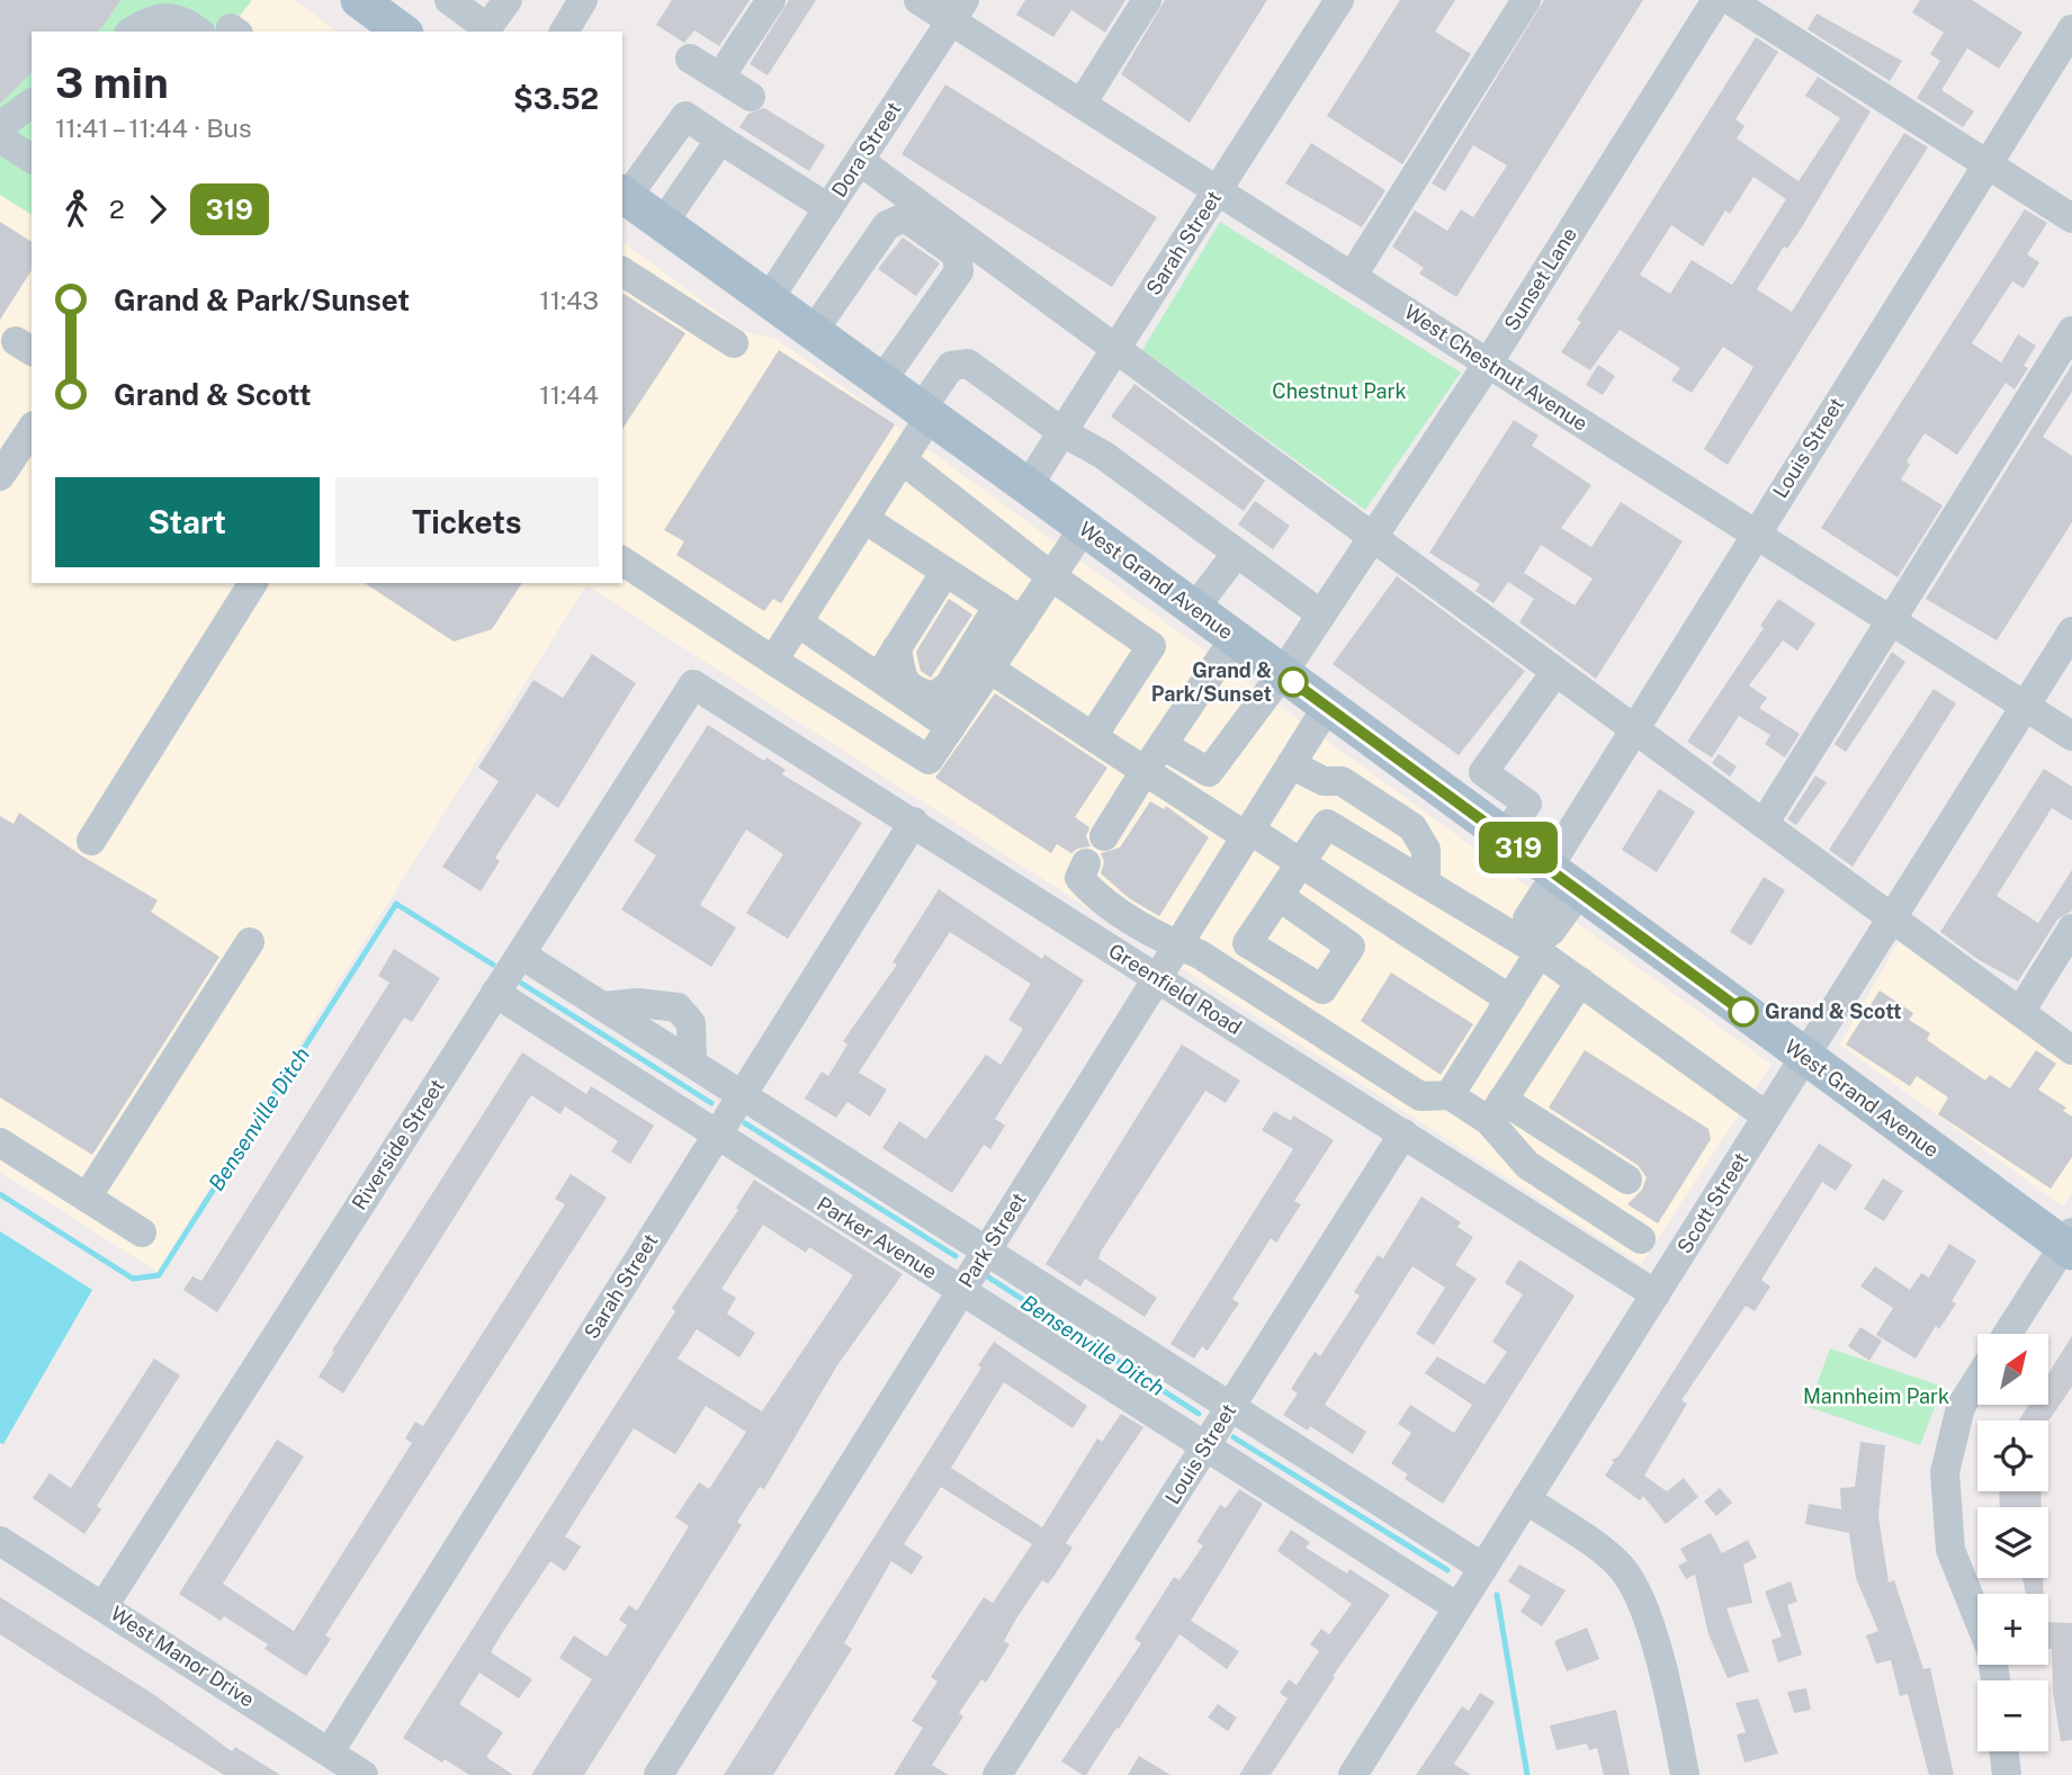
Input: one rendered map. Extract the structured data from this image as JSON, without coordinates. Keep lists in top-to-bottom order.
{
  "streets": {
    "main road": ["West Grand Avenue"],
    "street": [
      "Dora Street",
      "Sarah Street",
      "Sunset Lane",
      "West Chestnut Avenue",
      "Louis Street",
      "Greenfield Road",
      "Riverside Street",
      "Scott Street",
      "Parker Avenue",
      "Park Street",
      "West Manor Drive"
    ]
  },
  "crossings": [
    ["Dora Street", "West Chestnut Avenue"],
    ["Dora Street", "West Grand Avenue"],
    ["Sarah Street", "West Chestnut Avenue"],
    ["Sarah Street", "West Grand Avenue"],
    ["Sarah Street", "Greenfield Road"],
    ["Sarah Street", "Parker Avenue"],
    ["Sarah Street", "West Manor Drive"],
    ["Sunset Lane", "West Chestnut Avenue"],
    ["Sunset Lane", "West Grand Avenue"],
    ["West Chestnut Avenue", "Louis Street"],
    ["West Chestnut Avenue", "Scott Street"],
    ["Louis Street", "West Grand Avenue"],
    ["Louis Street", "Greenfield Road"],
    ["Louis Street", "Parker Avenue"],
    ["West Grand Avenue", "Scott Street"],
    ["West Grand Avenue", "Park Street"],
    ["Greenfield Road", "Riverside Street"],
    ["Greenfield Road", "Scott Street"],
    ["Greenfield Road", "Park Street"],
    ["Riverside Street", "Parker Avenue"],
    ["Riverside Street", "West Manor Drive"],
    ["Scott Street", "Parker Avenue"],
    ["Parker Avenue", "Park Street"]
  ],
  "water": ["Bensenville Ditch"],
  "parks": ["Chestnut Park", "Mannheim Park"],
  "places": ["Grand & Park/Sunset", "Grand & Scott"],
  "lines": ["bus line 319"],
  "north": "top right",
  "page": {
    "on_map": "319",
    "heading": ["3 min", "11:41 – 11:44 · Bus", "$3.52"],
    "legs": ["2", "319"],
    "list": [
      {
        "name": "Grand & Park/Sunset",
        "value": "11:43"
      },
      {
        "name": "Grand & Scott",
        "value": "11:44"
      }
    ],
    "buttons": ["Start", "Tickets"],
    "map_buttons": ["+", "−"]
  }
}
